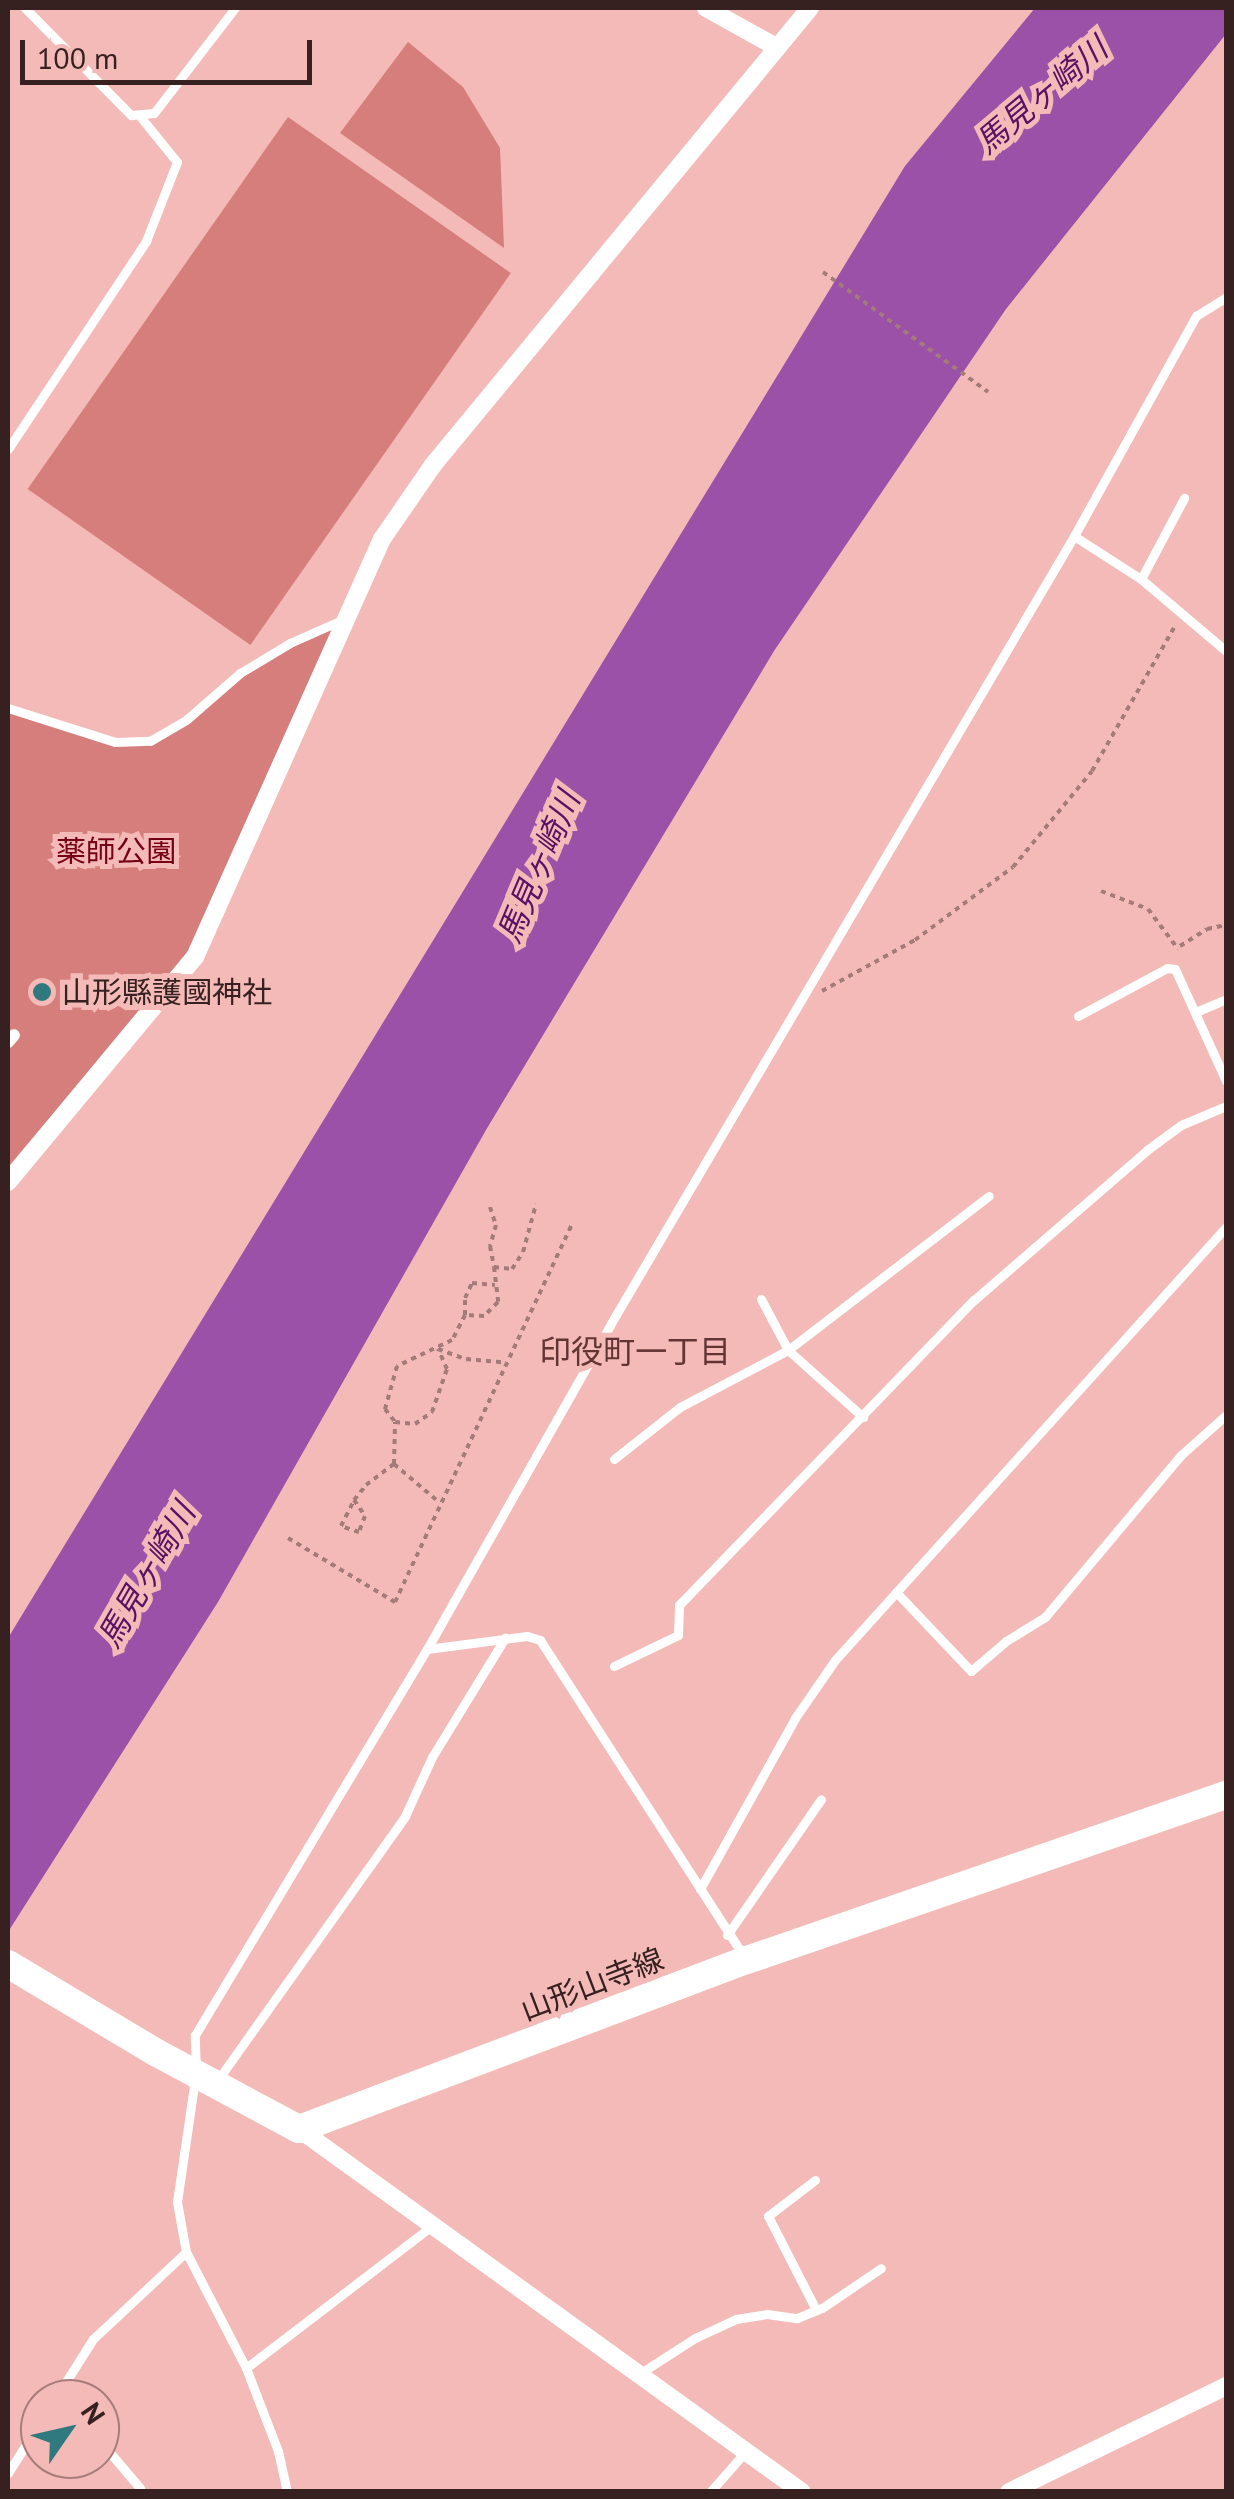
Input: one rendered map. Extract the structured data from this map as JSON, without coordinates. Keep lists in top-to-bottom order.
{
  "streets": {
    "main road": ["山形山寺線"]
  },
  "districts": ["印役町一丁目"],
  "water": ["馬見ヶ崎川"],
  "parks": ["薬師公園"],
  "places": ["山形縣護國神社"],
  "scale_bar": "100 m",
  "north": "top right"
}
